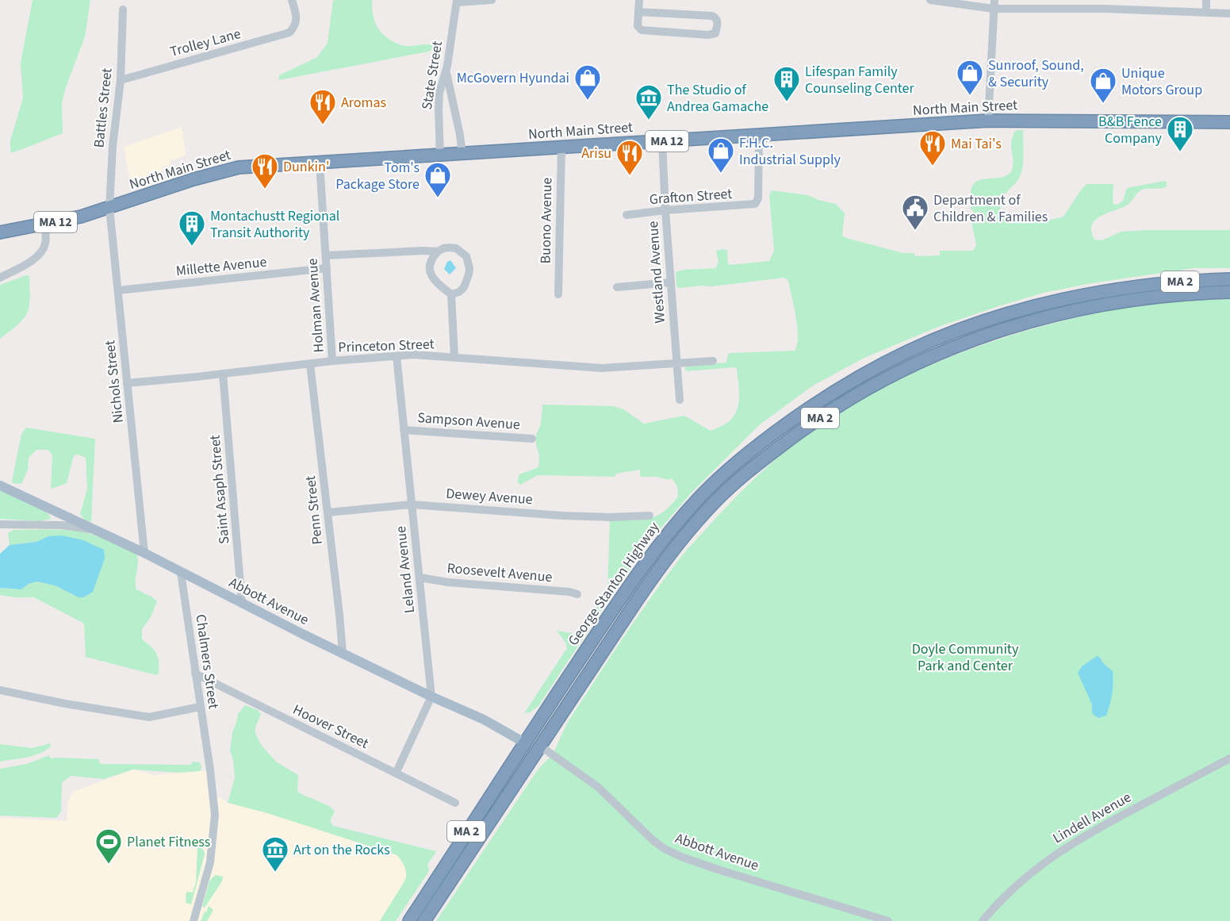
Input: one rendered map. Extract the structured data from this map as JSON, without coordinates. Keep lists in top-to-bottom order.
{
  "streets": {
    "highway": [
      "North Main Street",
      "MA 12",
      "MA 2",
      "George Stanton Highway"
    ],
    "main road": ["Abbott Avenue"],
    "street": [
      "Trolley Lane",
      "State Street",
      "Battles Street",
      "Grafton Street",
      "Buono Avenue",
      "Millette Avenue",
      "Westland Avenue",
      "Holman Avenue",
      "Princeton Street",
      "Nichols Street",
      "Sampson Avenue",
      "Saint Asaph Street",
      "Dewey Avenue",
      "Penn Street",
      "Leland Avenue",
      "Roosevelt Avenue",
      "Chalmers Street",
      "Hoover Street",
      "Lindell Avenue"
    ]
  },
  "crossings": [
    ["Trolley Lane", "Battles Street"],
    ["State Street", "North Main Street"],
    ["Battles Street", "North Main Street"],
    ["Battles Street", "MA 12"],
    ["Battles Street", "Nichols Street"],
    ["North Main Street", "MA 12"],
    ["North Main Street", "Grafton Street"],
    ["North Main Street", "Buono Avenue"],
    ["North Main Street", "Westland Avenue"],
    ["North Main Street", "Holman Avenue"],
    ["North Main Street", "Nichols Street"],
    ["MA 12", "Nichols Street"],
    ["Grafton Street", "Westland Avenue"],
    ["Millette Avenue", "Holman Avenue"],
    ["Millette Avenue", "Nichols Street"],
    ["Westland Avenue", "Princeton Street"],
    ["Holman Avenue", "Princeton Street"],
    ["Princeton Street", "Nichols Street"],
    ["Princeton Street", "Saint Asaph Street"],
    ["Princeton Street", "Penn Street"],
    ["Princeton Street", "Leland Avenue"],
    ["Nichols Street", "Abbott Avenue"],
    ["Sampson Avenue", "Leland Avenue"],
    ["Saint Asaph Street", "Abbott Avenue"],
    ["Dewey Avenue", "Penn Street"],
    ["Dewey Avenue", "Leland Avenue"],
    ["Penn Street", "Abbott Avenue"],
    ["Leland Avenue", "Roosevelt Avenue"],
    ["Leland Avenue", "Abbott Avenue"],
    ["George Stanton Highway", "Abbott Avenue"],
    ["Abbott Avenue", "Chalmers Street"],
    ["Chalmers Street", "Hoover Street"]
  ],
  "parks": ["Doyle Community Park and Center"],
  "places": {
    "shop": [
      "Sunroof, Sound, & Security",
      "McGovern Hyundai",
      "Unique Motors Group",
      "F.H.C. Industrial Supply",
      "Tom's Package Store"
    ],
    "building": ["Lifespan Family Counseling Center", "B&B Fence Company", "Montachustt Regional Transit Authority"],
    "museum": ["The Studio of Andrea Gamache", "Art on the Rocks"],
    "restaurant": [
      "Aromas",
      "Mai Tai's",
      "Arisu",
      "Dunkin'"
    ],
    "public building": ["Department of Children & Families"],
    "sports": ["Planet Fitness"]
  }
}
